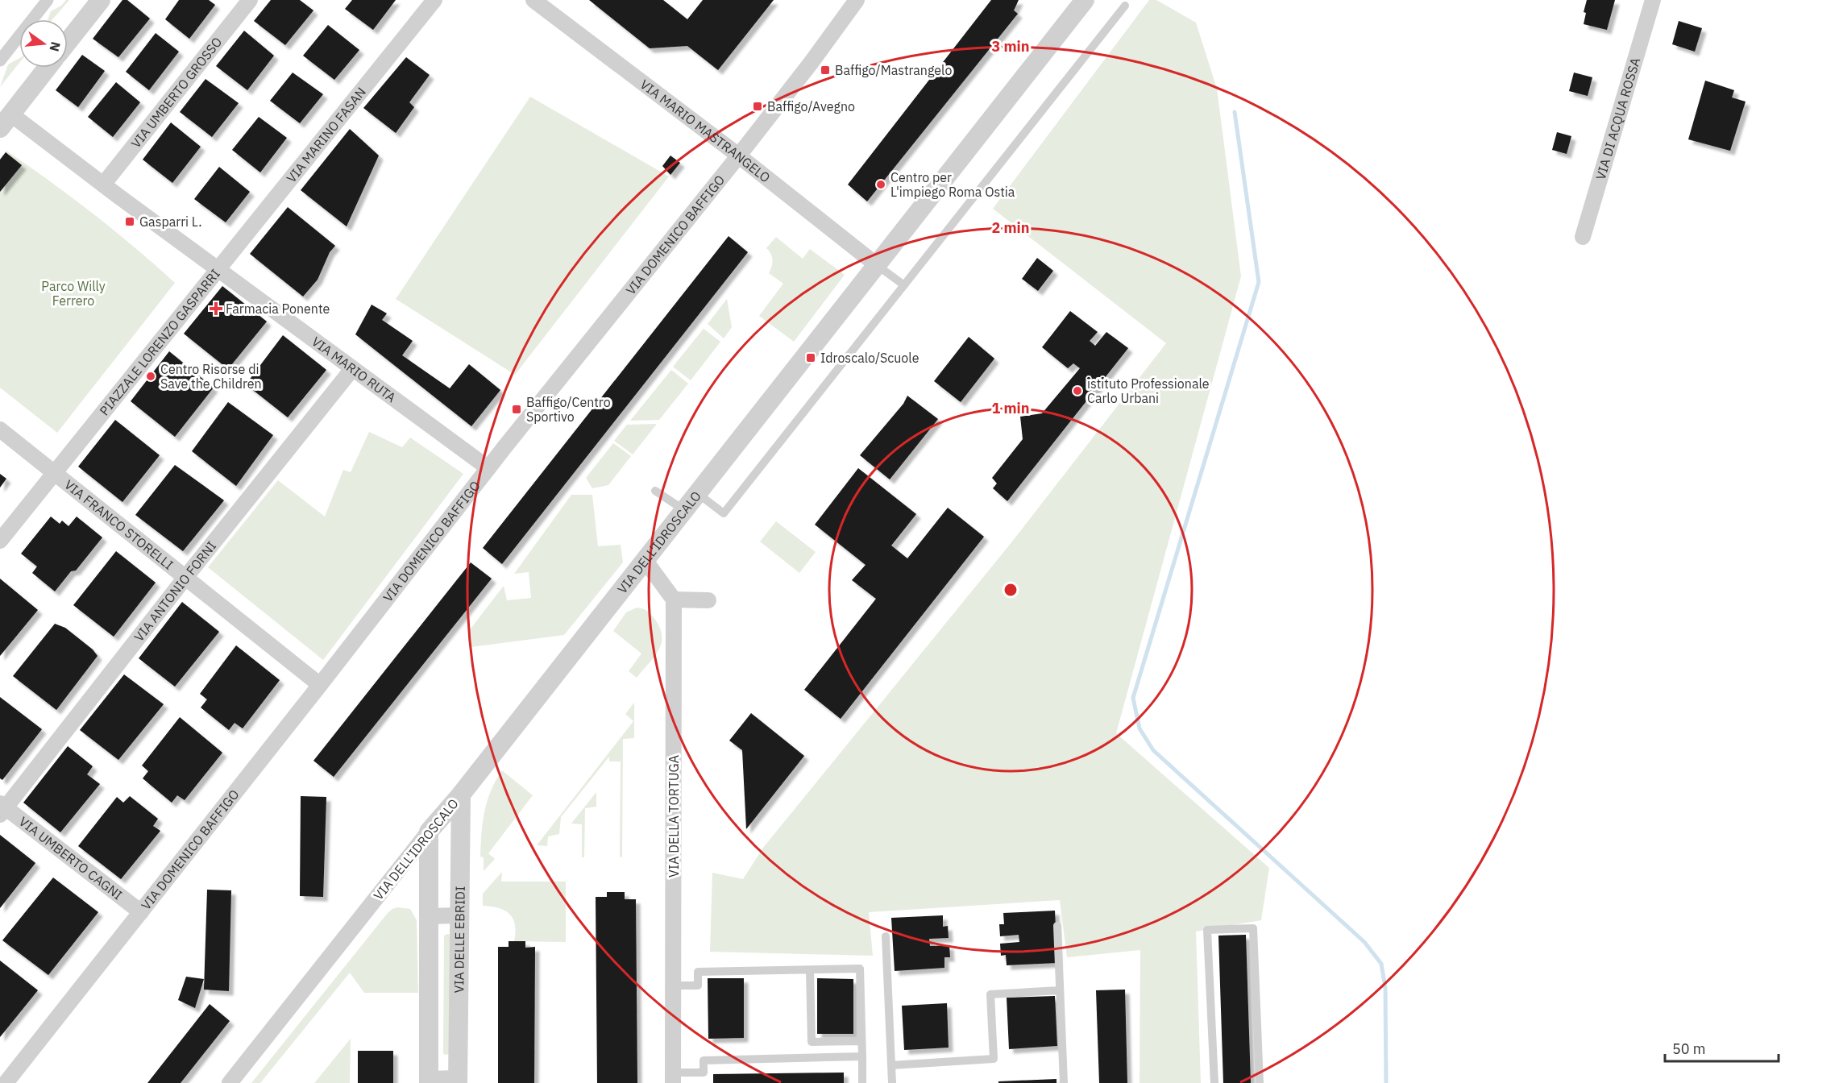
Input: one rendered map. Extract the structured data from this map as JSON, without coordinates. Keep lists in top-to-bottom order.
{
  "streets": {
    "street": [
      "VIA UMBERTO GROSSO",
      "VIA DI ACQUA ROSSA",
      "VIA MARIO MASTRANGELO",
      "VIA MARINO FASAN",
      "VIA DOMENICO BAFFIGO",
      "PIAZZALE LORENZO GASPARRI",
      "VIA MARIO RUTA",
      "VIA FRANCO STORELLI",
      "VIA DELL'IDROSCALO",
      "VIA ANTONIO FORNI",
      "VIA DELLA TORTUGA",
      "VIA UMBERTO CAGNI",
      "VIA DELLE EBRIDI"
    ]
  },
  "crossings": [
    ["VIA UMBERTO GROSSO", "PIAZZALE LORENZO GASPARRI"],
    ["VIA MARIO MASTRANGELO", "VIA DOMENICO BAFFIGO"],
    ["VIA MARIO MASTRANGELO", "VIA DELL'IDROSCALO"],
    ["VIA MARINO FASAN", "PIAZZALE LORENZO GASPARRI"],
    ["VIA MARINO FASAN", "VIA MARIO RUTA"],
    ["VIA DOMENICO BAFFIGO", "VIA MARIO RUTA"],
    ["VIA DOMENICO BAFFIGO", "VIA FRANCO STORELLI"],
    ["VIA DOMENICO BAFFIGO", "VIA UMBERTO CAGNI"],
    ["PIAZZALE LORENZO GASPARRI", "VIA MARIO RUTA"],
    ["PIAZZALE LORENZO GASPARRI", "VIA FRANCO STORELLI"],
    ["VIA MARIO RUTA", "VIA ANTONIO FORNI"],
    ["VIA FRANCO STORELLI", "VIA ANTONIO FORNI"],
    ["VIA DELL'IDROSCALO", "VIA DELLE EBRIDI"],
    ["VIA ANTONIO FORNI", "VIA UMBERTO CAGNI"]
  ],
  "parks": ["Parco Willy Ferrero"],
  "places": {
    "transit": [
      "Baffigo/Mastrangelo",
      "Baffigo/Avegno",
      "Gasparri L.",
      "Idroscalo/Scuole",
      "Baffigo/Centro Sportivo"
    ],
    "other": ["Centro per L'impiego Roma Ostia", "Centro Risorse di Save the Children", "istituto Professionale Carlo Urbani"],
    "health": ["Farmacia Ponente"]
  },
  "scale_bar": "50 m",
  "north": "right",
  "rings": ["3 min", "2 min", "1 min"]
}
